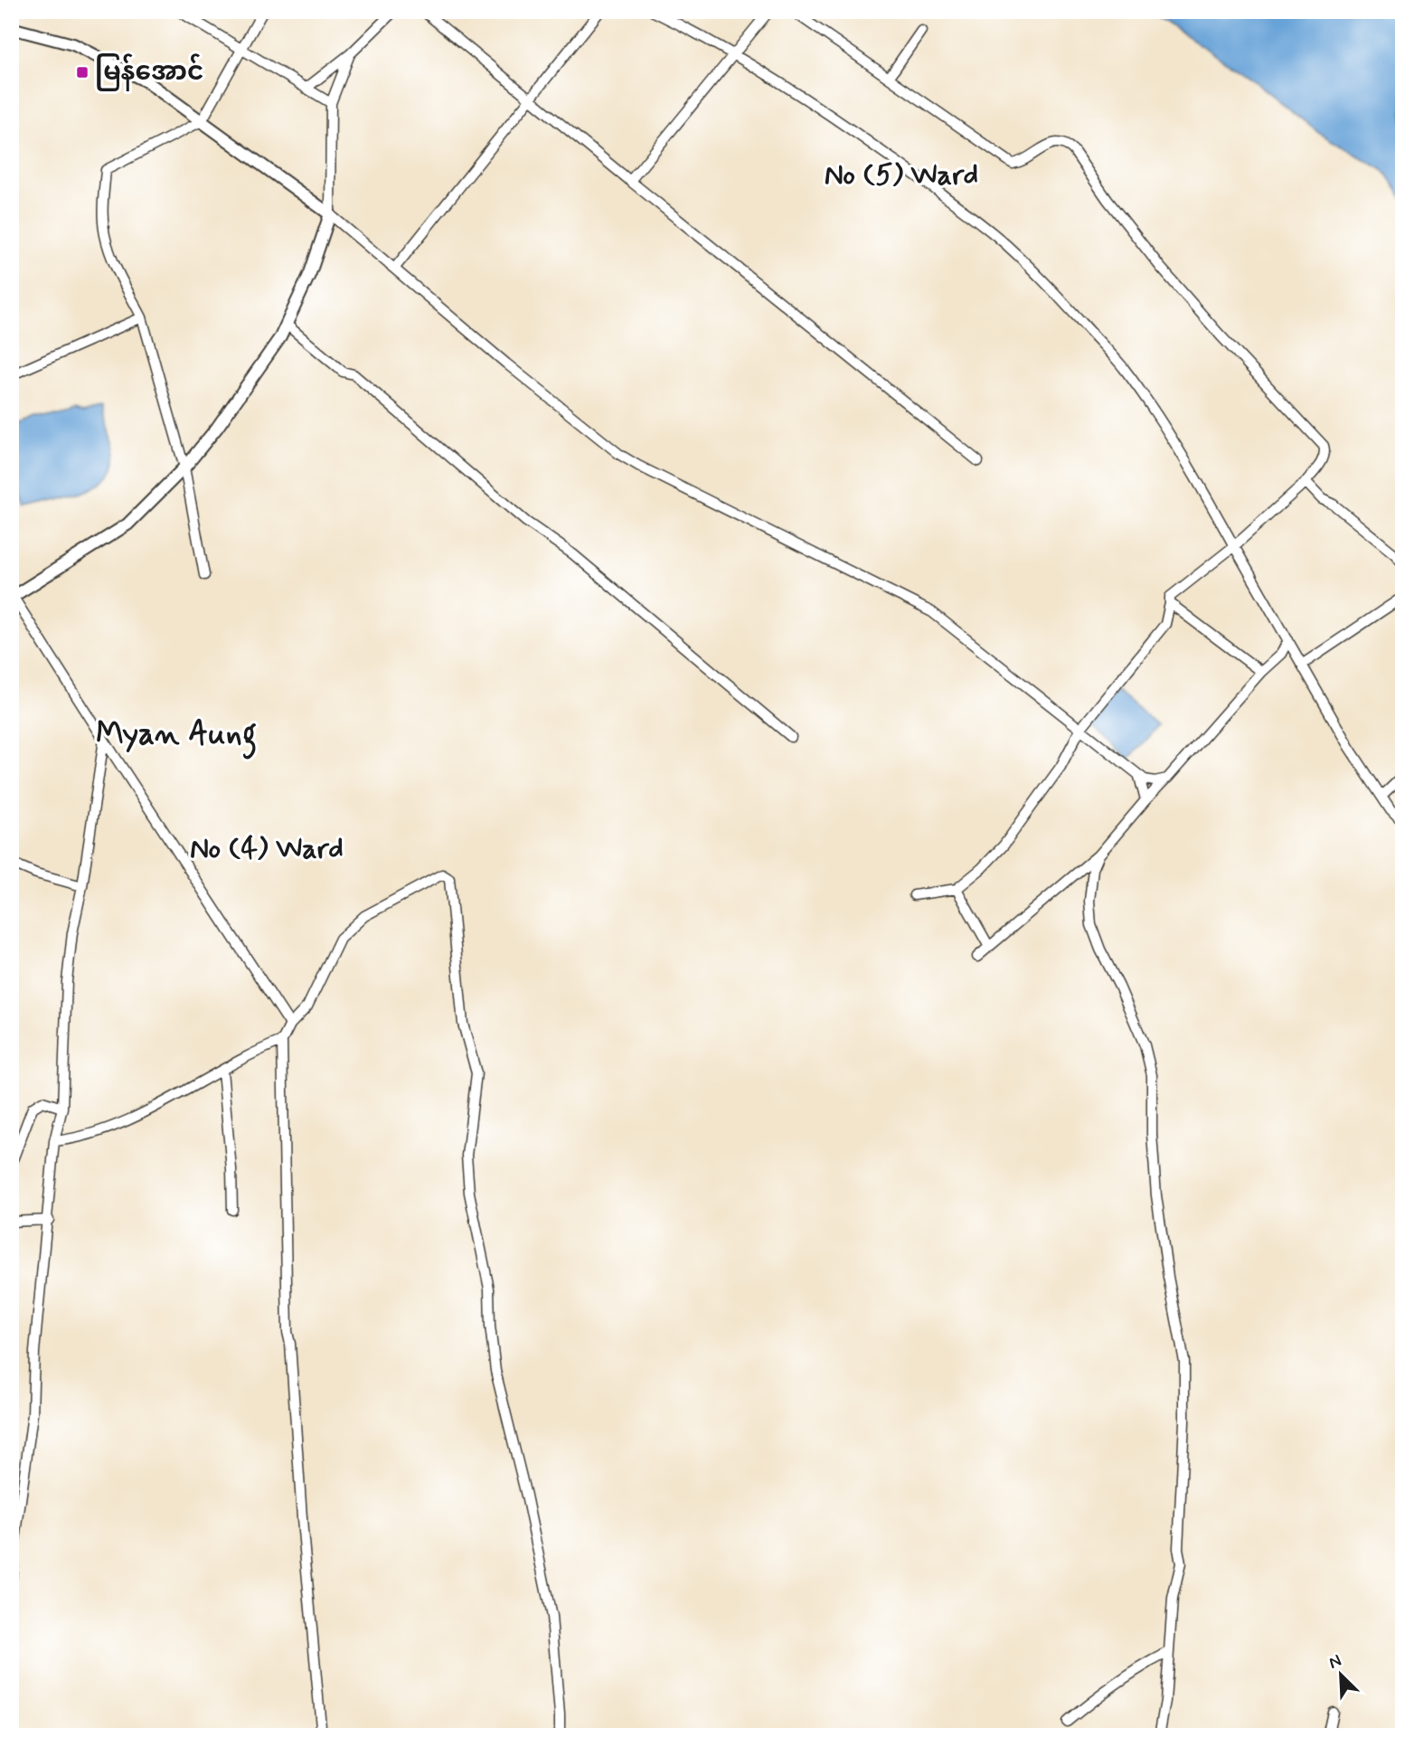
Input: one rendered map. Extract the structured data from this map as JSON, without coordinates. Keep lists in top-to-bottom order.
{
  "districts": ["No (5) Ward", "Myan Aung", "No (4) Ward"],
  "places": {
    "transit": ["မြန်အောင်"]
  },
  "north": "top left"
}
